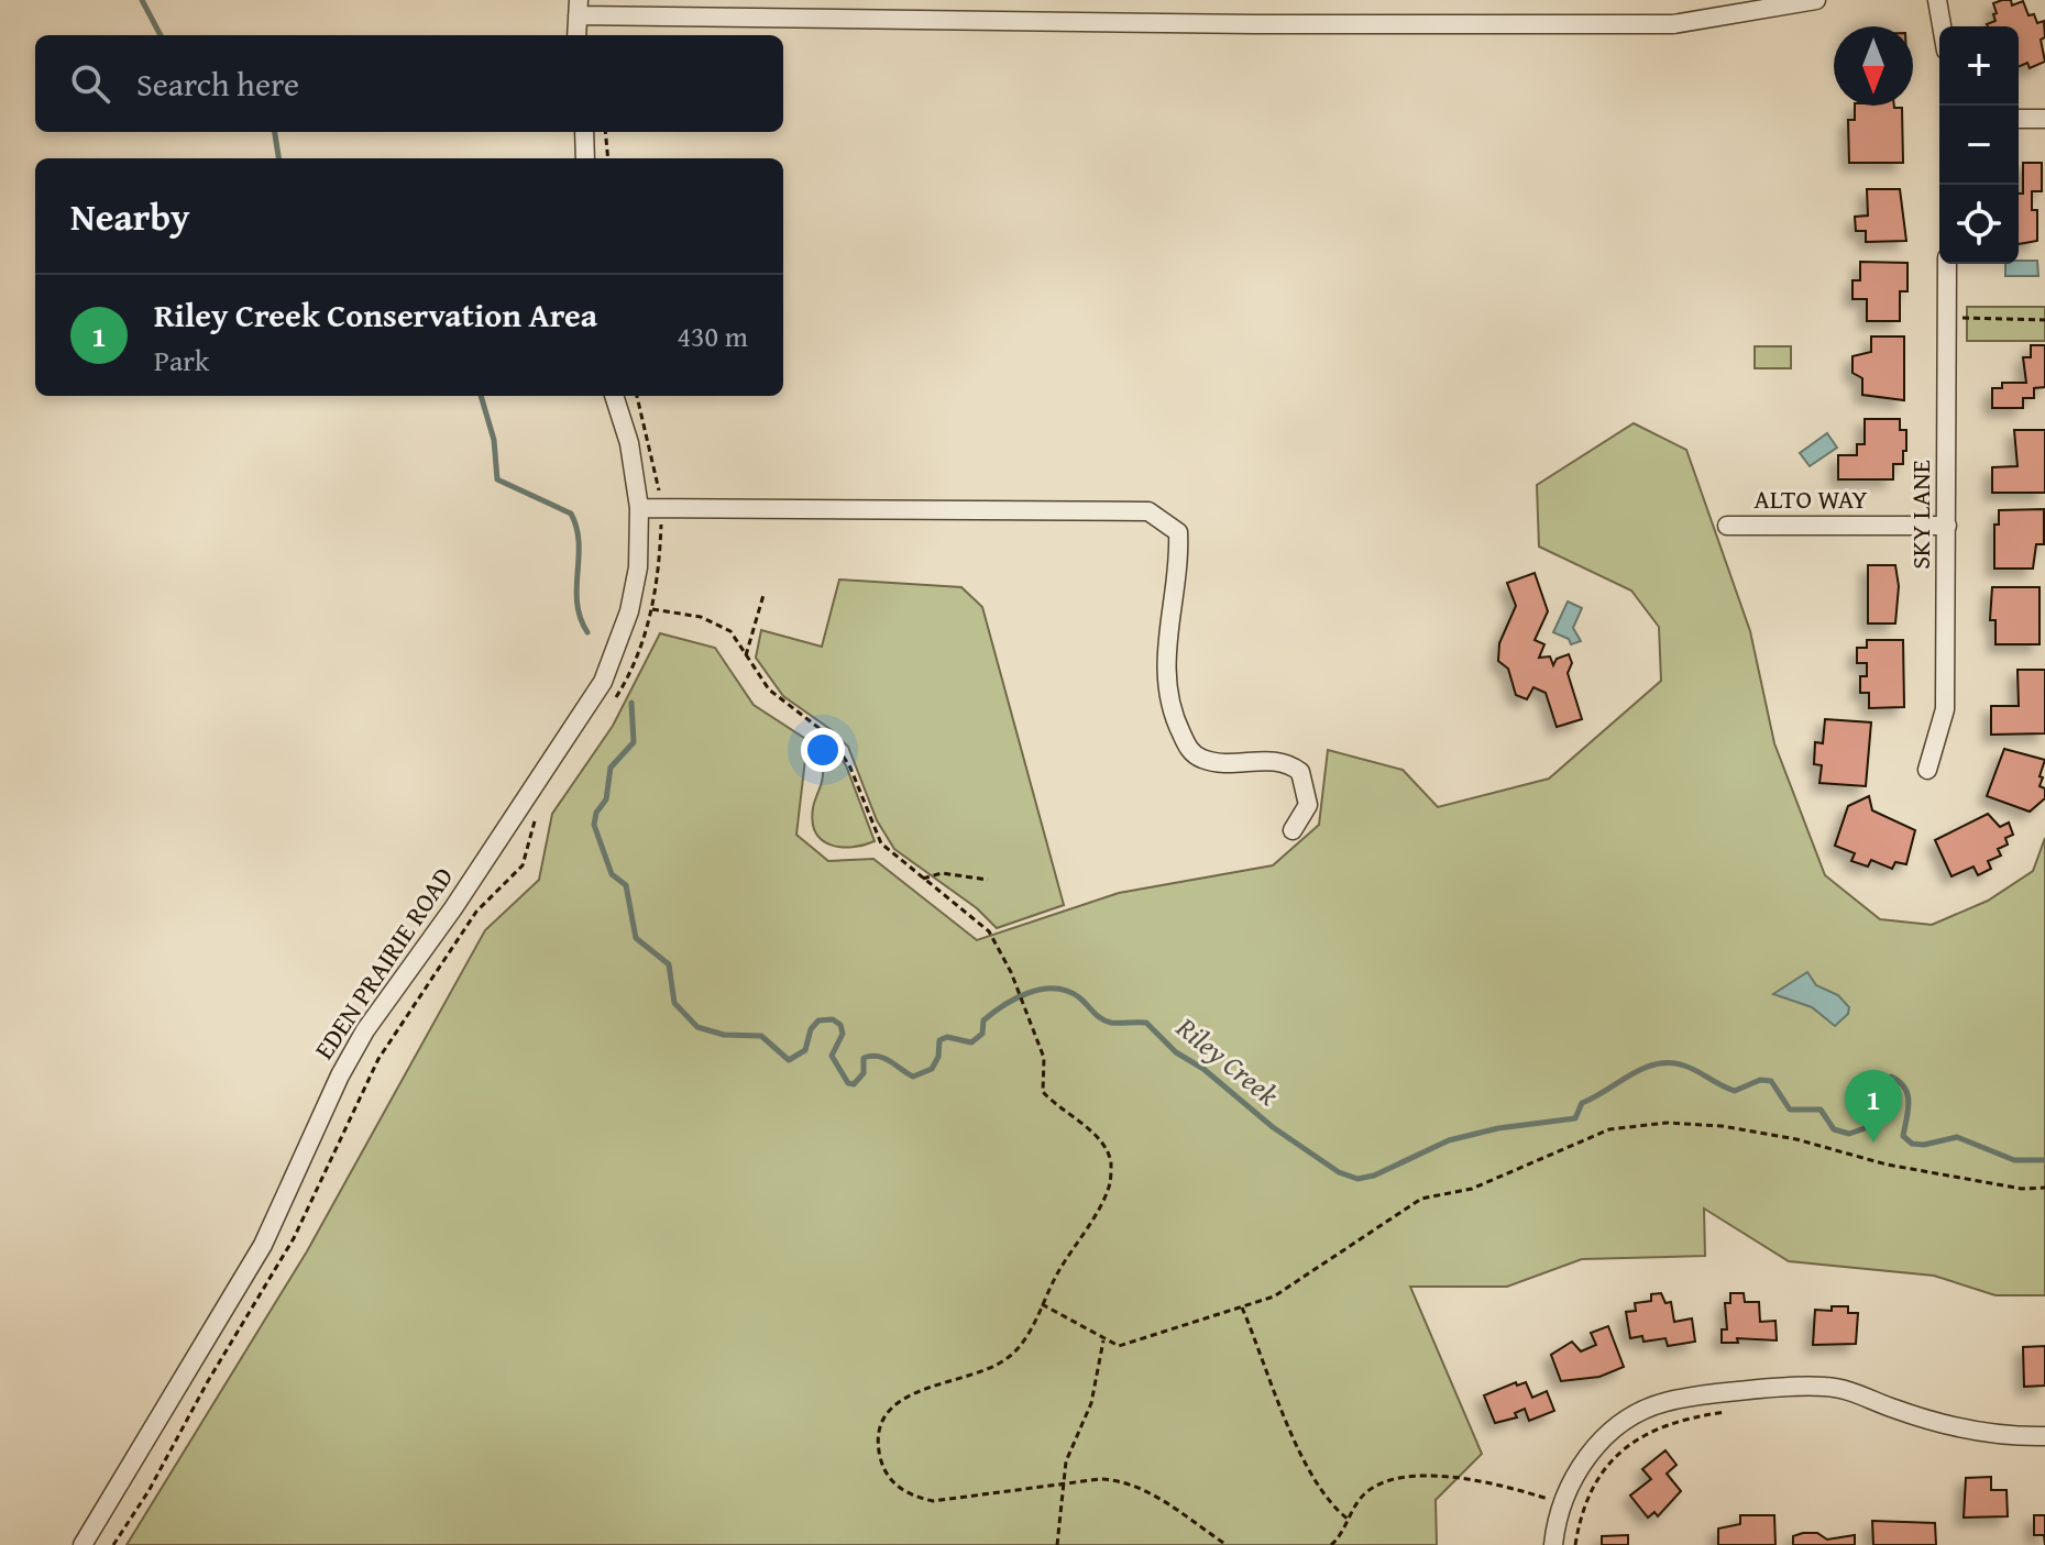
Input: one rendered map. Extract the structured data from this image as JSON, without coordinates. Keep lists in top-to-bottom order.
{
  "streets": {
    "street": ["ALTO WAY", "SKY LANE", "EDEN PRAIRIE ROAD"]
  },
  "crossings": [
    ["ALTO WAY", "SKY LANE"]
  ],
  "water": ["Riley Creek"],
  "north": "bottom",
  "page": {
    "map_buttons": ["+", "−"],
    "search": "Search here",
    "heading": "Nearby",
    "list": [
      {
        "mark": "1",
        "name": "Riley Creek Conservation Area",
        "note": "Park",
        "value": "430 m"
      }
    ],
    "pins": "1"
  }
}
